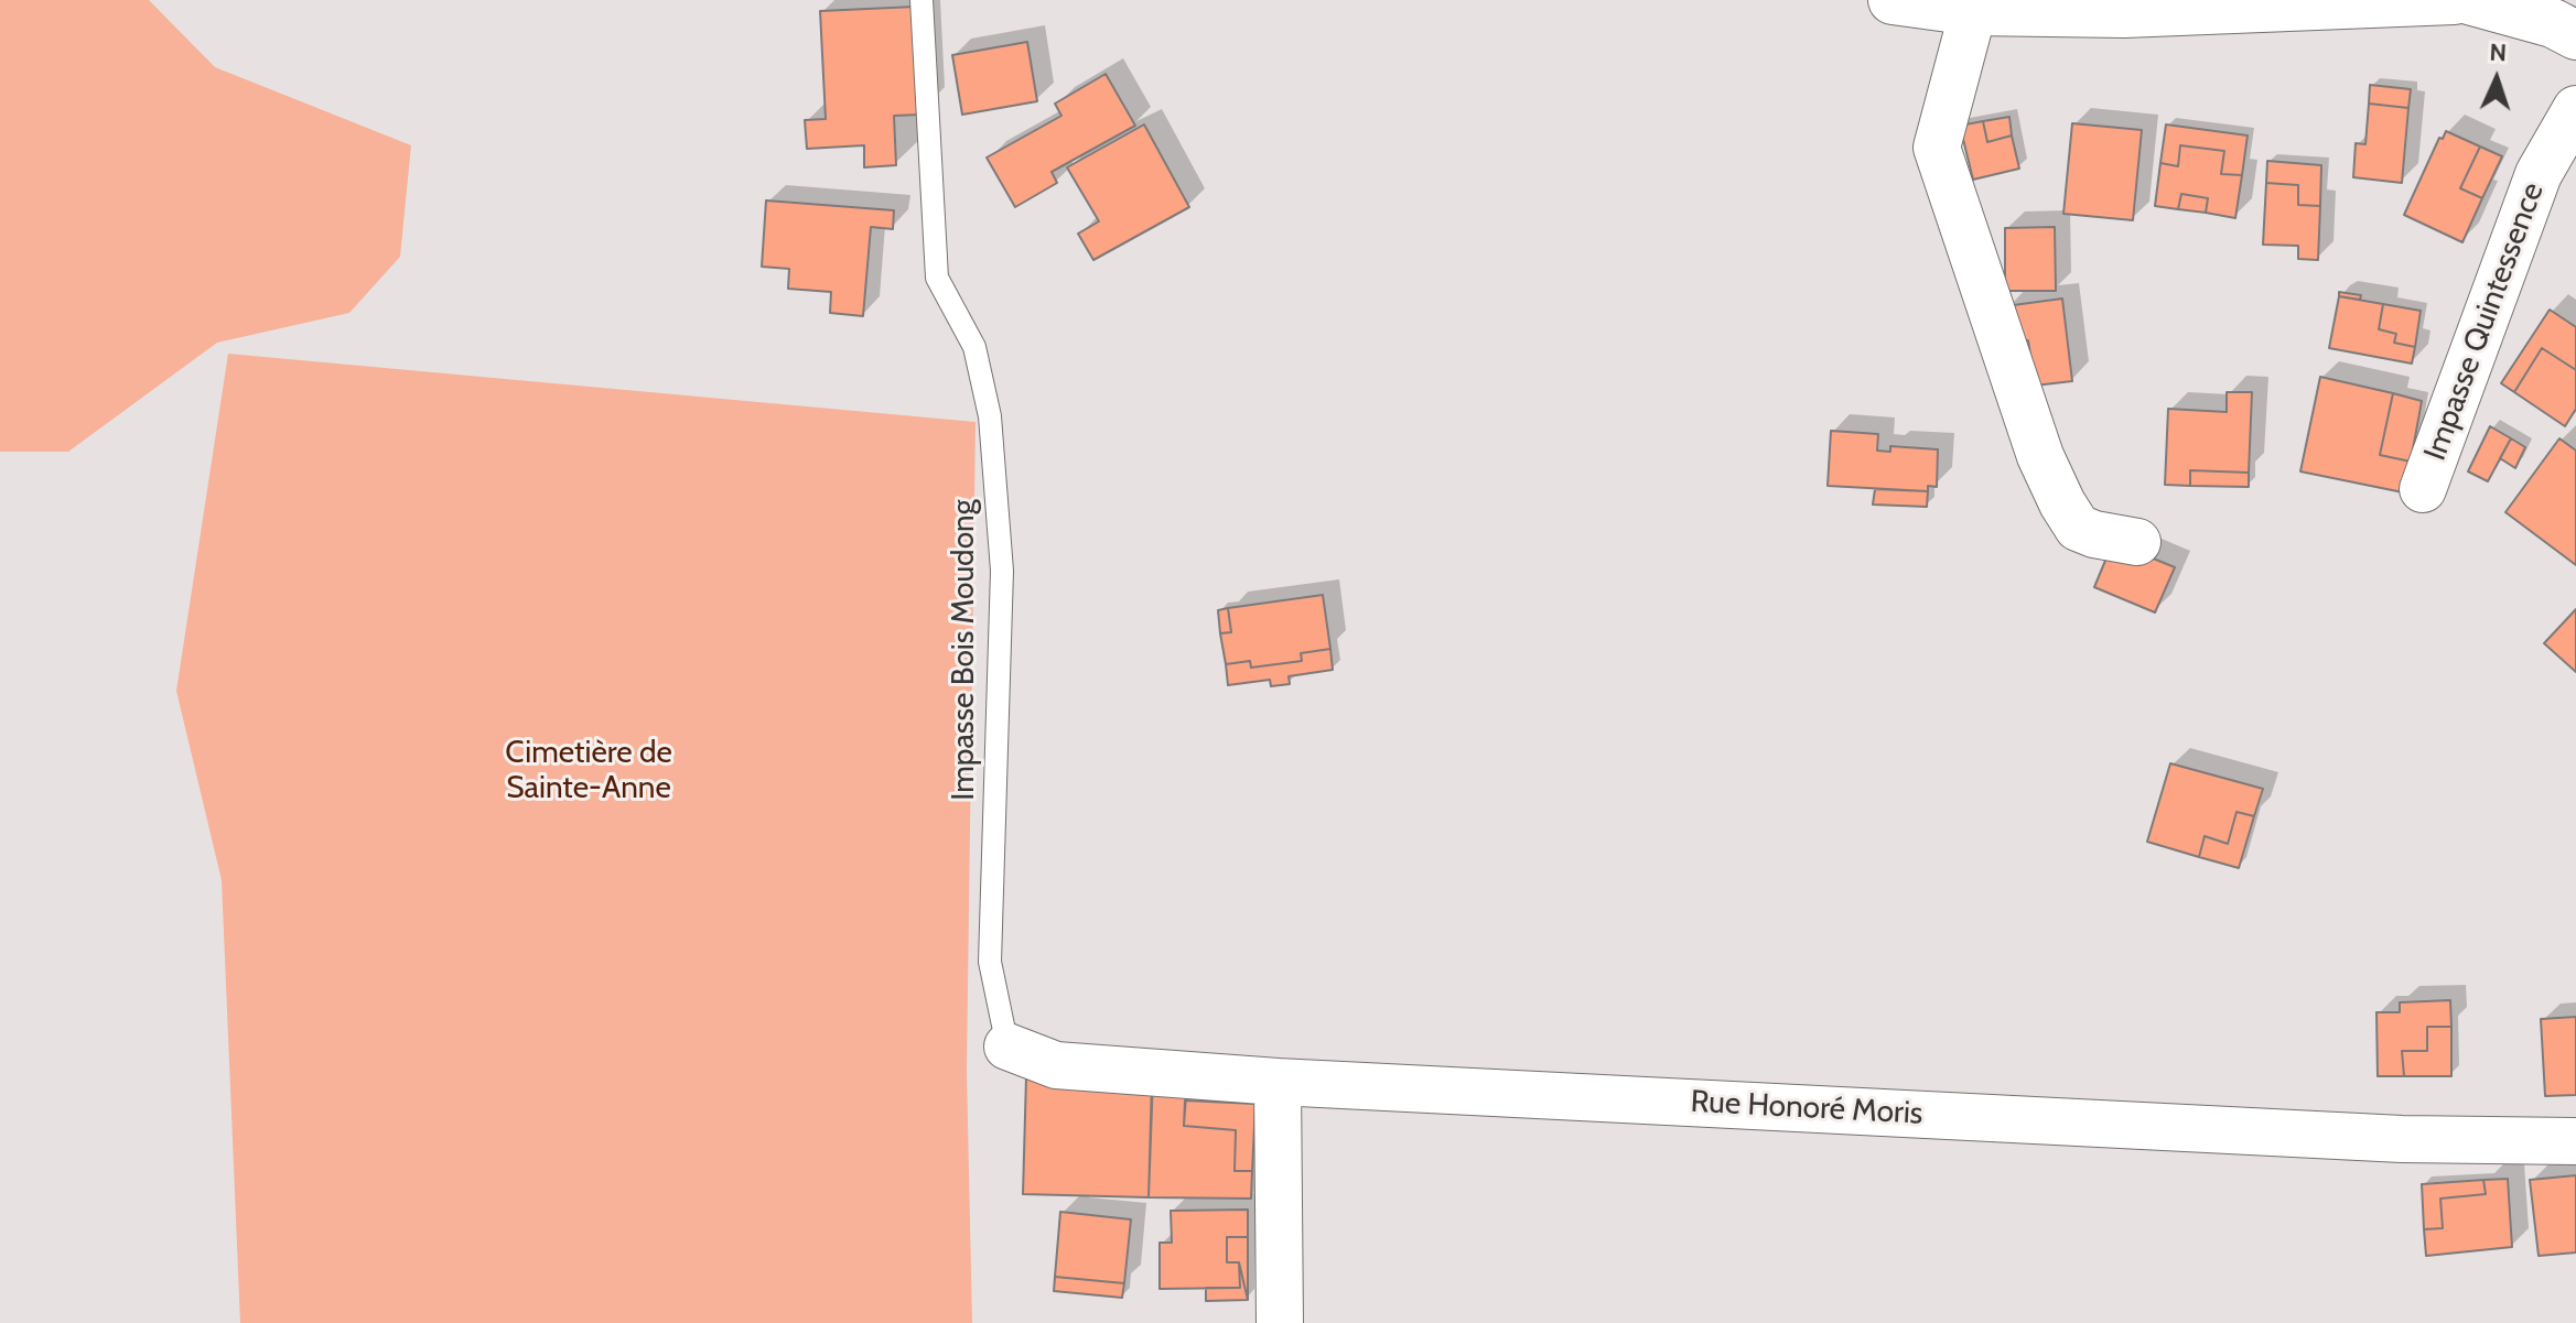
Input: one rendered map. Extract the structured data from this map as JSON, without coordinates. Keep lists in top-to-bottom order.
{
  "streets": {
    "street": ["Impasse Quintessence", "Rue Honoré Moris"],
    "lane": ["Impasse Bois Moudong"]
  },
  "crossings": [
    ["Impasse Bois Moudong", "Rue Honoré Moris"]
  ],
  "parks": ["Cimetière de Sainte-Anne"],
  "north": "top"
}
